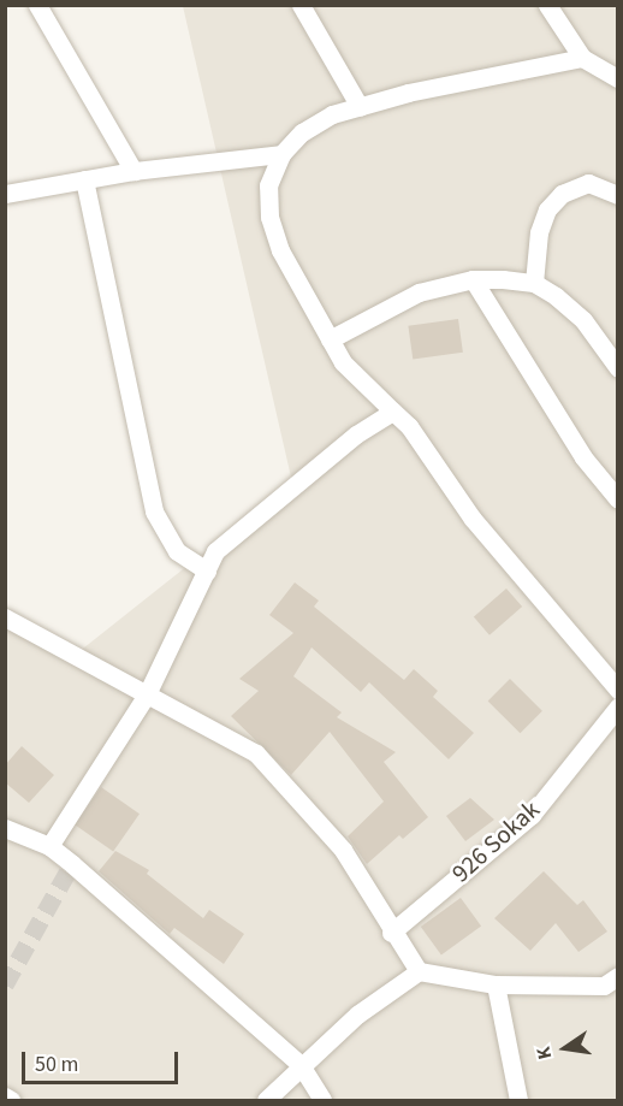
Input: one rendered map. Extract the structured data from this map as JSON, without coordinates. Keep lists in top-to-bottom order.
{
  "streets": {
    "street": ["926 Sokak"]
  },
  "scale_bar": "50 m",
  "north": "left"
}
